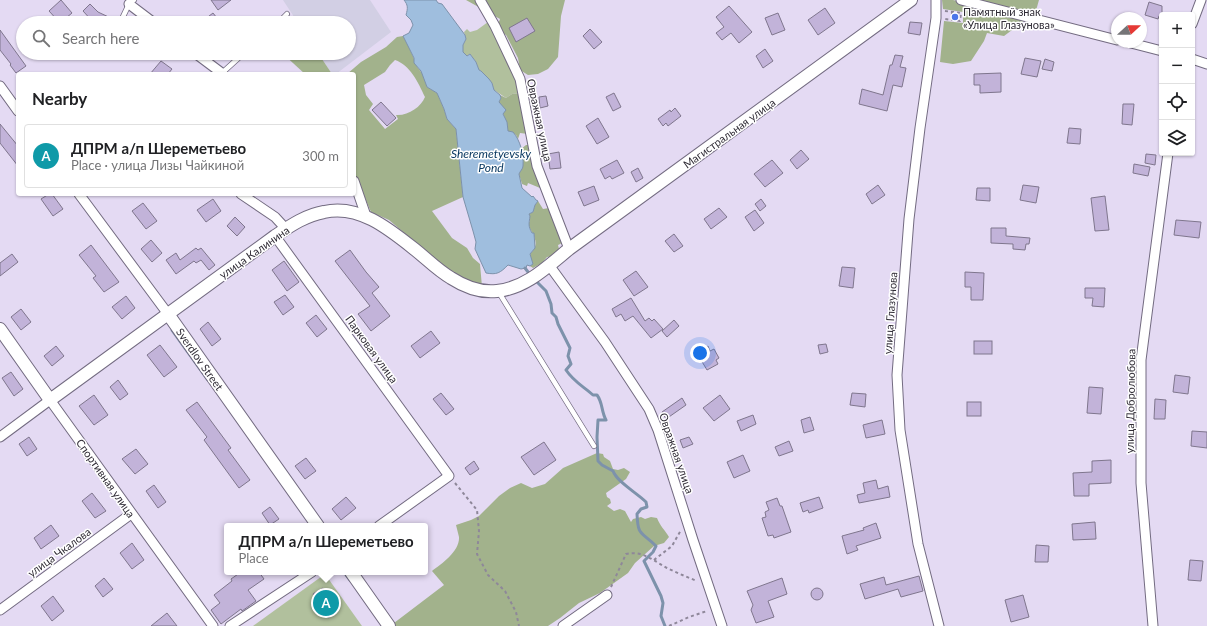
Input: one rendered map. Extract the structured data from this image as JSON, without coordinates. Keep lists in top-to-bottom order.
{
  "streets": {
    "street": [
      "Овражная улица",
      "Магистральная улица",
      "улица Калинина",
      "улица Глазунова",
      "Парковая улица",
      "Sverdlov Street",
      "улица Добролюбова",
      "Спортивная улица",
      "улица Чкалова"
    ]
  },
  "crossings": [
    ["Овражная улица", "Магистральная улица"],
    ["Овражная улица", "улица Калинина"],
    ["Магистральная улица", "улица Калинина"],
    ["улица Калинина", "Парковая улица"],
    ["улица Калинина", "Sverdlov Street"],
    ["улица Калинина", "Спортивная улица"],
    ["Спортивная улица", "улица Чкалова"]
  ],
  "water": ["Sheremetyevsky Pond"],
  "places": ["Памятный знак «Улица Глазунова»"],
  "north": "right",
  "page": {
    "map_buttons": ["+", "−"],
    "search": "Search here",
    "heading": "Nearby",
    "list": [
      {
        "mark": "A",
        "name": "ДПРМ а/п Шереметьево",
        "note": "Place · улица Лизы Чайкиной",
        "value": "300 m"
      }
    ],
    "popup": ["ДПРМ а/п Шереметьево", "Place"],
    "pins": "A"
  }
}
